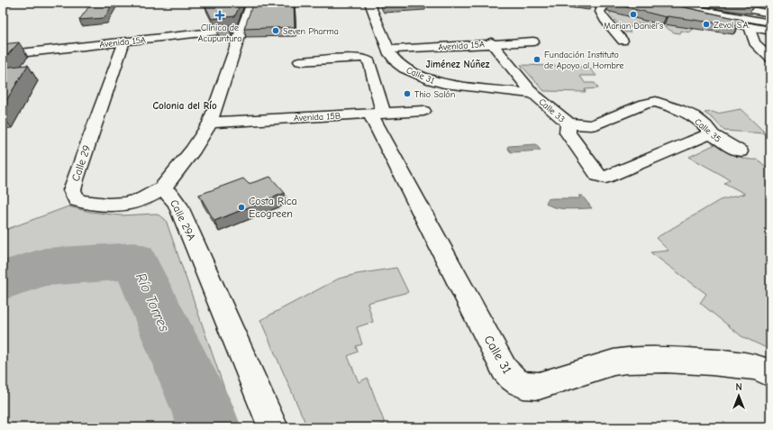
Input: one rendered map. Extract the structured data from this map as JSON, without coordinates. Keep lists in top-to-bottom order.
{
  "streets": {
    "main road": [
      "Avenida 15A",
      "Calle 31",
      "Calle 33",
      "Avenida 15B",
      "Calle 35",
      "Calle 29",
      "Calle 29A"
    ]
  },
  "crossings": [
    ["Avenida 15A", "Calle 31"],
    ["Avenida 15A", "Calle 33"],
    ["Avenida 15A", "Calle 29"],
    ["Avenida 15A", "Calle 29A"],
    ["Calle 31", "Calle 33"],
    ["Calle 31", "Avenida 15B"],
    ["Calle 33", "Calle 35"],
    ["Avenida 15B", "Calle 29A"],
    ["Calle 29", "Calle 29A"]
  ],
  "districts": ["Jiménez Núñez", "Colonia del Río"],
  "water": ["Río Torres"],
  "places": {
    "other": [
      "Marian Daniel's",
      "Zevol S.A.",
      "Seven Pharma",
      "Fundación Instituto de Apoyo al Hombre",
      "Thio Salón",
      "Costa Rica Ecogreen"
    ],
    "health": ["Clínica de Acupuntura"]
  },
  "north": "top"
}
